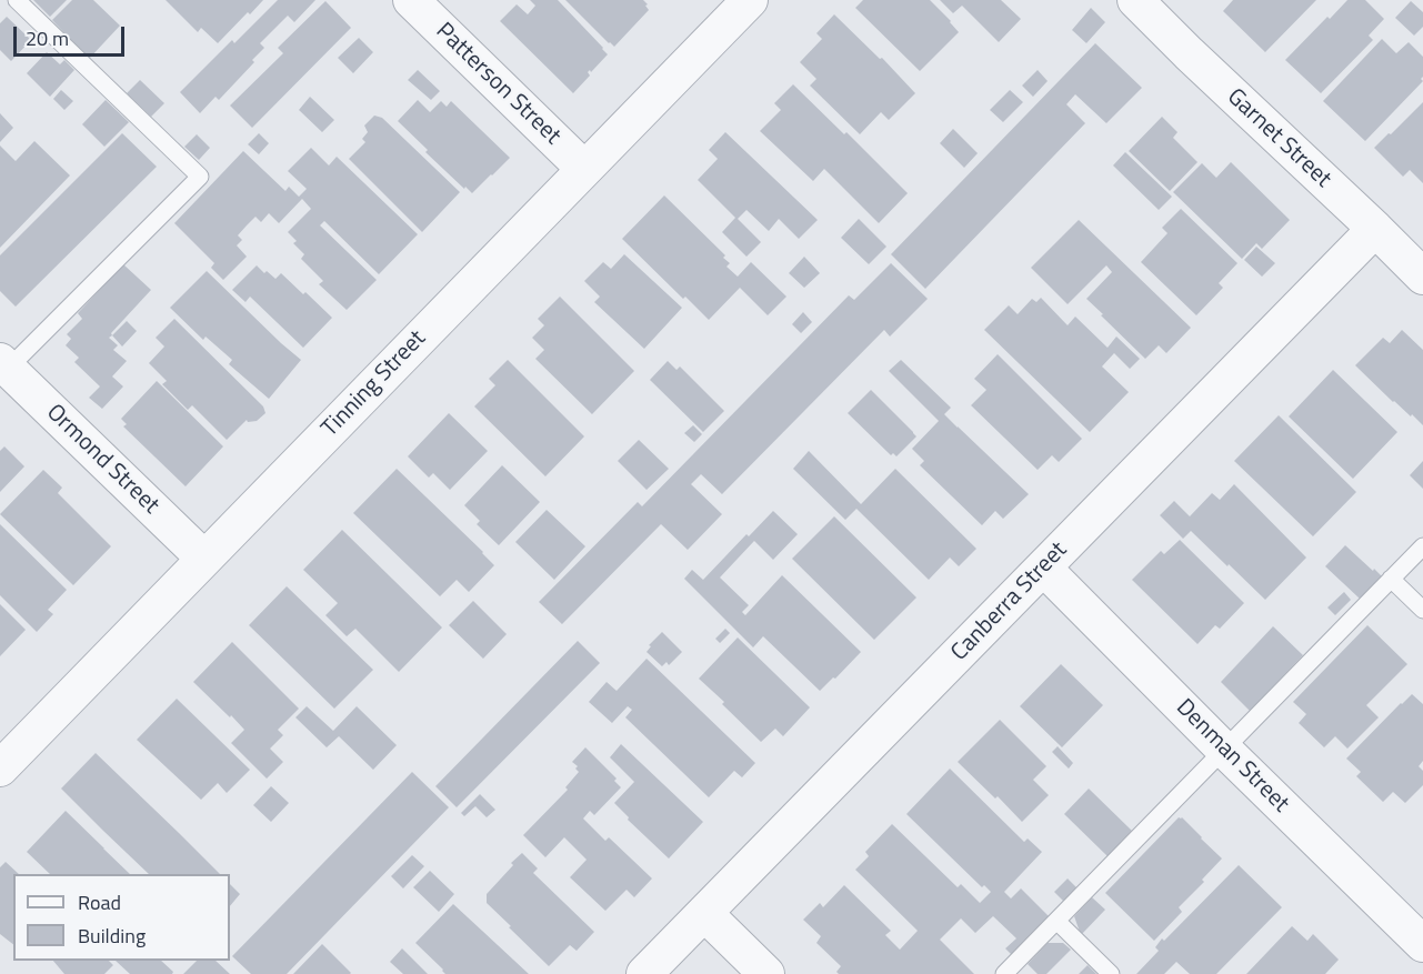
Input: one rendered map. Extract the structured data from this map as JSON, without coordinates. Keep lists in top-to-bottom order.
{
  "streets": {
    "street": [
      "Patterson Street",
      "Garnet Street",
      "Tinning Street",
      "Ormond Street",
      "Canberra Street",
      "Denman Street"
    ]
  },
  "crossings": [
    ["Patterson Street", "Tinning Street"],
    ["Garnet Street", "Canberra Street"],
    ["Tinning Street", "Ormond Street"],
    ["Canberra Street", "Denman Street"]
  ],
  "legend": ["Road", "Building"],
  "scale_bar": "20 m"
}
